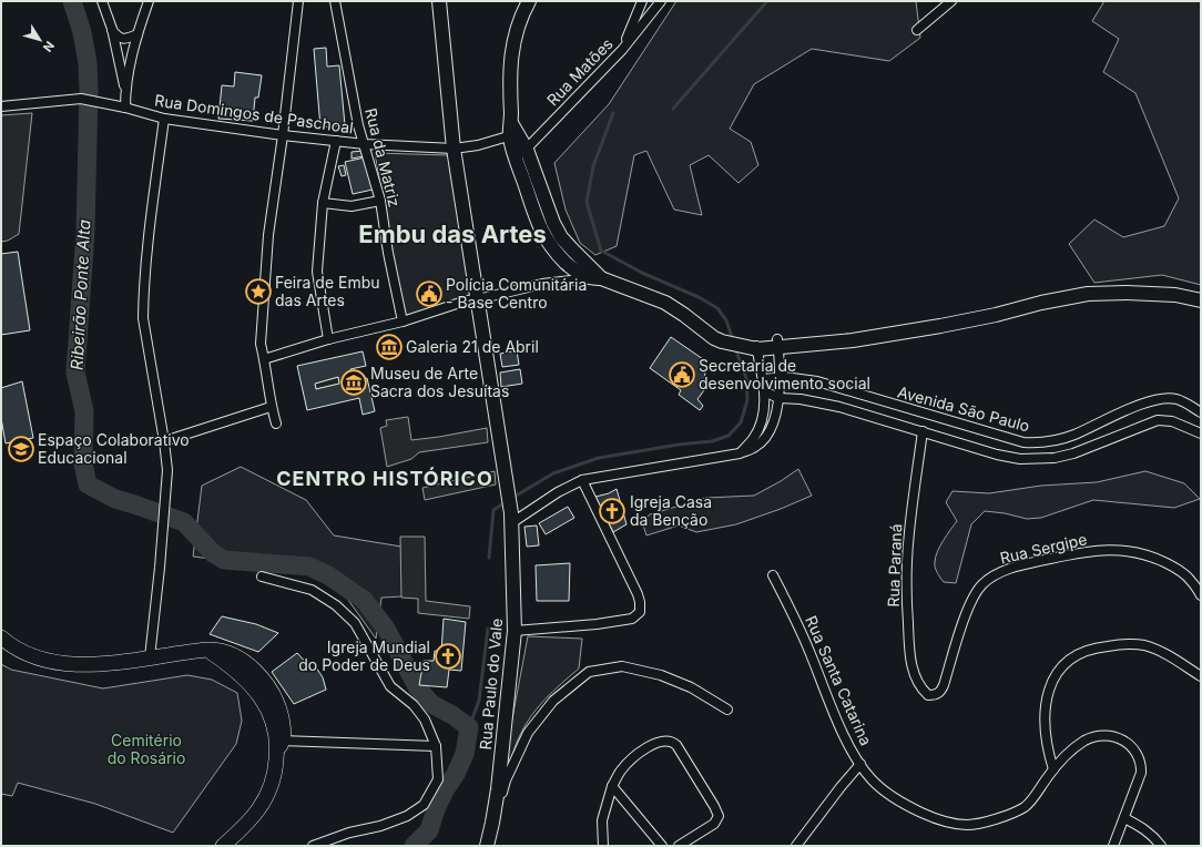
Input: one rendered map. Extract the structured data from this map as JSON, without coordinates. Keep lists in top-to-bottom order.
{
  "streets": {
    "main road": ["Rua Paulo do Vale"],
    "street": [
      "Rua Matões",
      "Rua Domingos de Paschoal",
      "Rua da Matriz",
      "Avenida São Paulo",
      "Rua Sergipe",
      "Rua Paraná",
      "Rua Santa Catarina"
    ]
  },
  "crossings": [
    ["Rua Matões", "Rua Domingos de Paschoal"],
    ["Rua Domingos de Paschoal", "Rua da Matriz"],
    ["Rua Domingos de Paschoal", "Rua Paulo do Vale"],
    ["Avenida São Paulo", "Rua Paraná"],
    ["Rua Sergipe", "Rua Paraná"]
  ],
  "districts": ["Embu das Artes", "CENTRO HISTÓRICO"],
  "water": ["Ribeirão Ponte Alta"],
  "parks": ["Cemitério do Rosário"],
  "places": {
    "place": ["Feira de Embu das Artes"],
    "public building": ["Polícia Comunitária - Base Centro", "Secretaria de desenvolvimento social"],
    "museum": ["Galeria 21 de Abril", "Museu de Arte Sacra dos Jesuítas"],
    "school or university": ["Espaço Colaborativo Educacional"],
    "church": ["Igreja Casa da Benção", "Igreja Mundial do Poder de Deus"]
  },
  "north": "bottom right"
}
